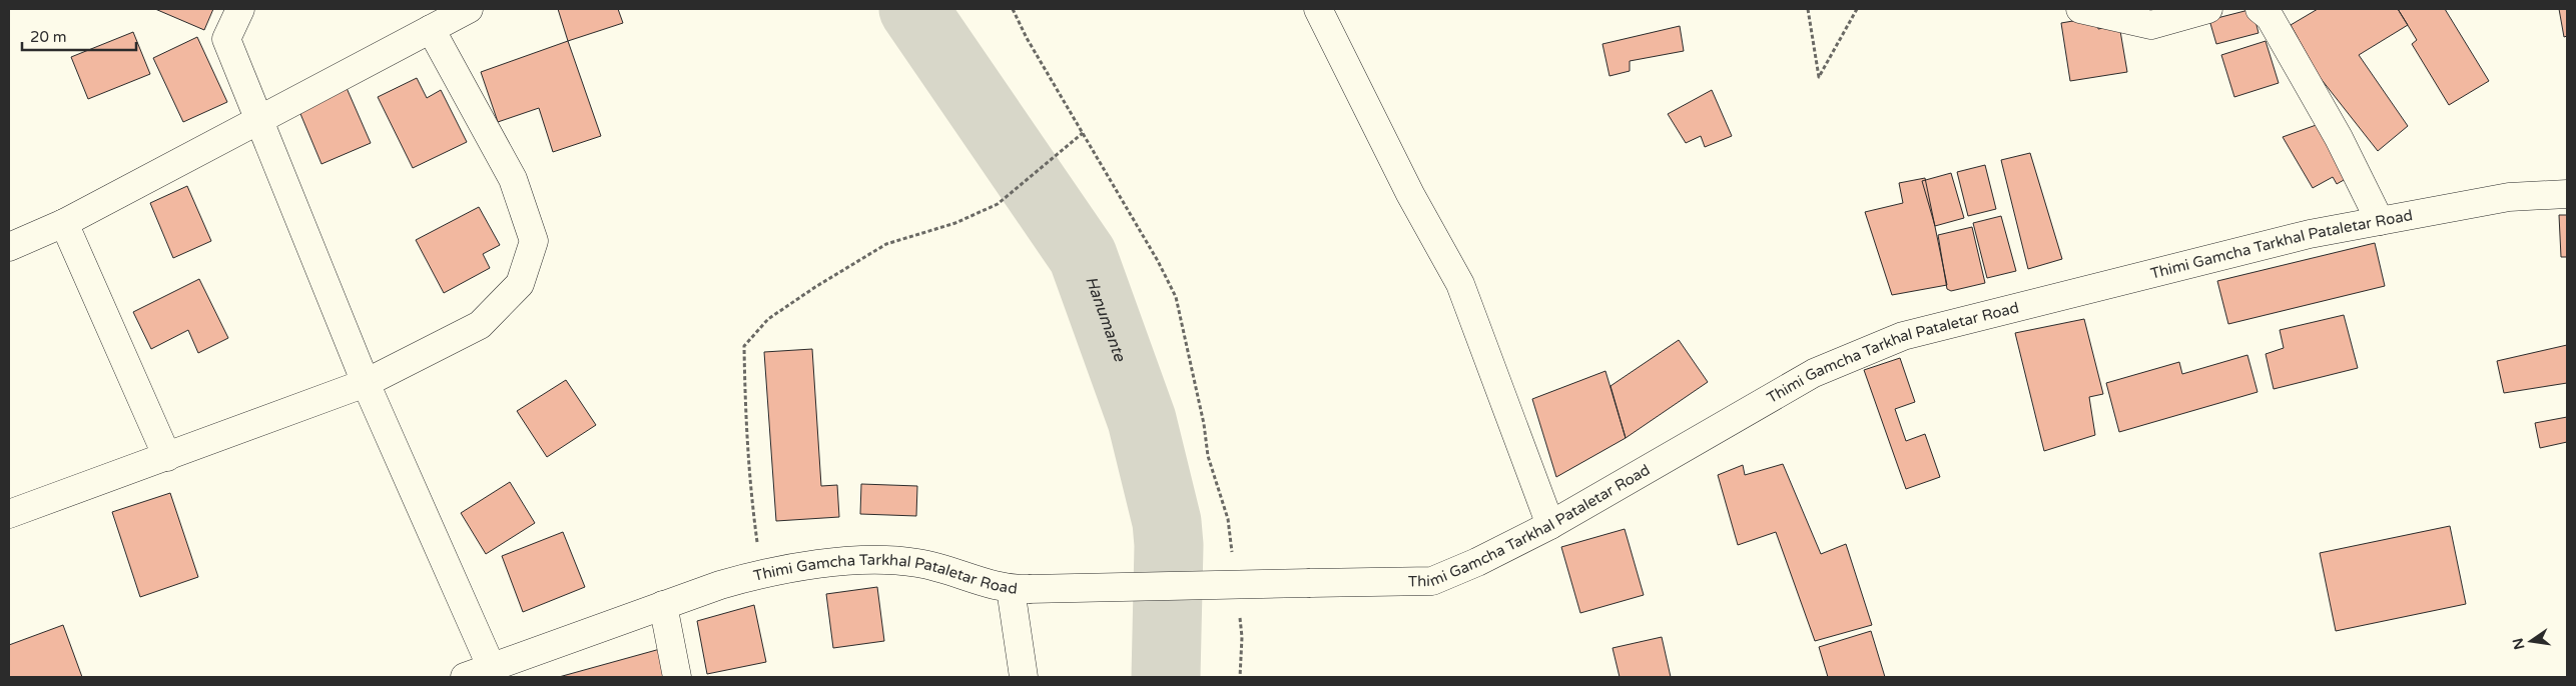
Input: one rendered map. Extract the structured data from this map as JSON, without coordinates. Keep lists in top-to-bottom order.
{
  "streets": {
    "street": ["Thimi Gamcha Tarkhal Pataletar Road"]
  },
  "water": ["Hanumante"],
  "scale_bar": "20 m",
  "north": "left"
}
